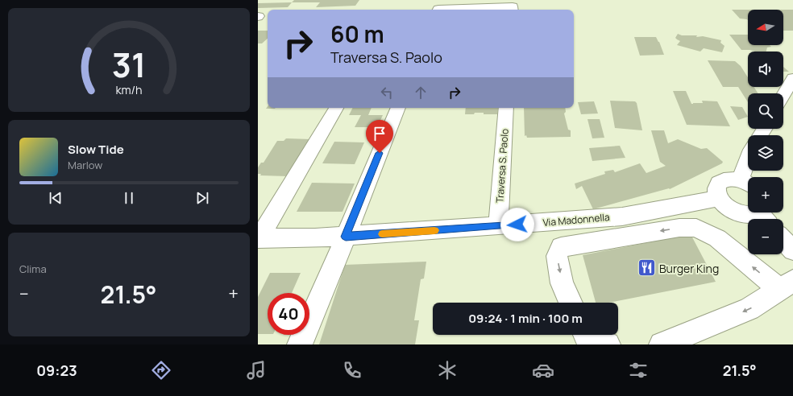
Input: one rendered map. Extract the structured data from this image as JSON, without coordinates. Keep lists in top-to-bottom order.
{
  "streets": {
    "street": ["Traversa S. Paolo", "Via Madonnella"]
  },
  "crossings": [
    ["Traversa S. Paolo", "Via Madonnella"]
  ],
  "places": {
    "restaurant": ["Burger King"]
  },
  "north": "left",
  "page": {
    "map_buttons": ["+", "−"],
    "turn": ["60 m", "Traversa S. Paolo"],
    "song": ["Slow Tide", "Marlow"],
    "tile": "Clima",
    "heat": ["−", "21.5°", "+"],
    "limit": "40",
    "trip": "09:24 · 1 min · 100 m",
    "tabs": ["09:23", "21.5°"],
    "gauge": ["31", "km/h"]
  }
}
